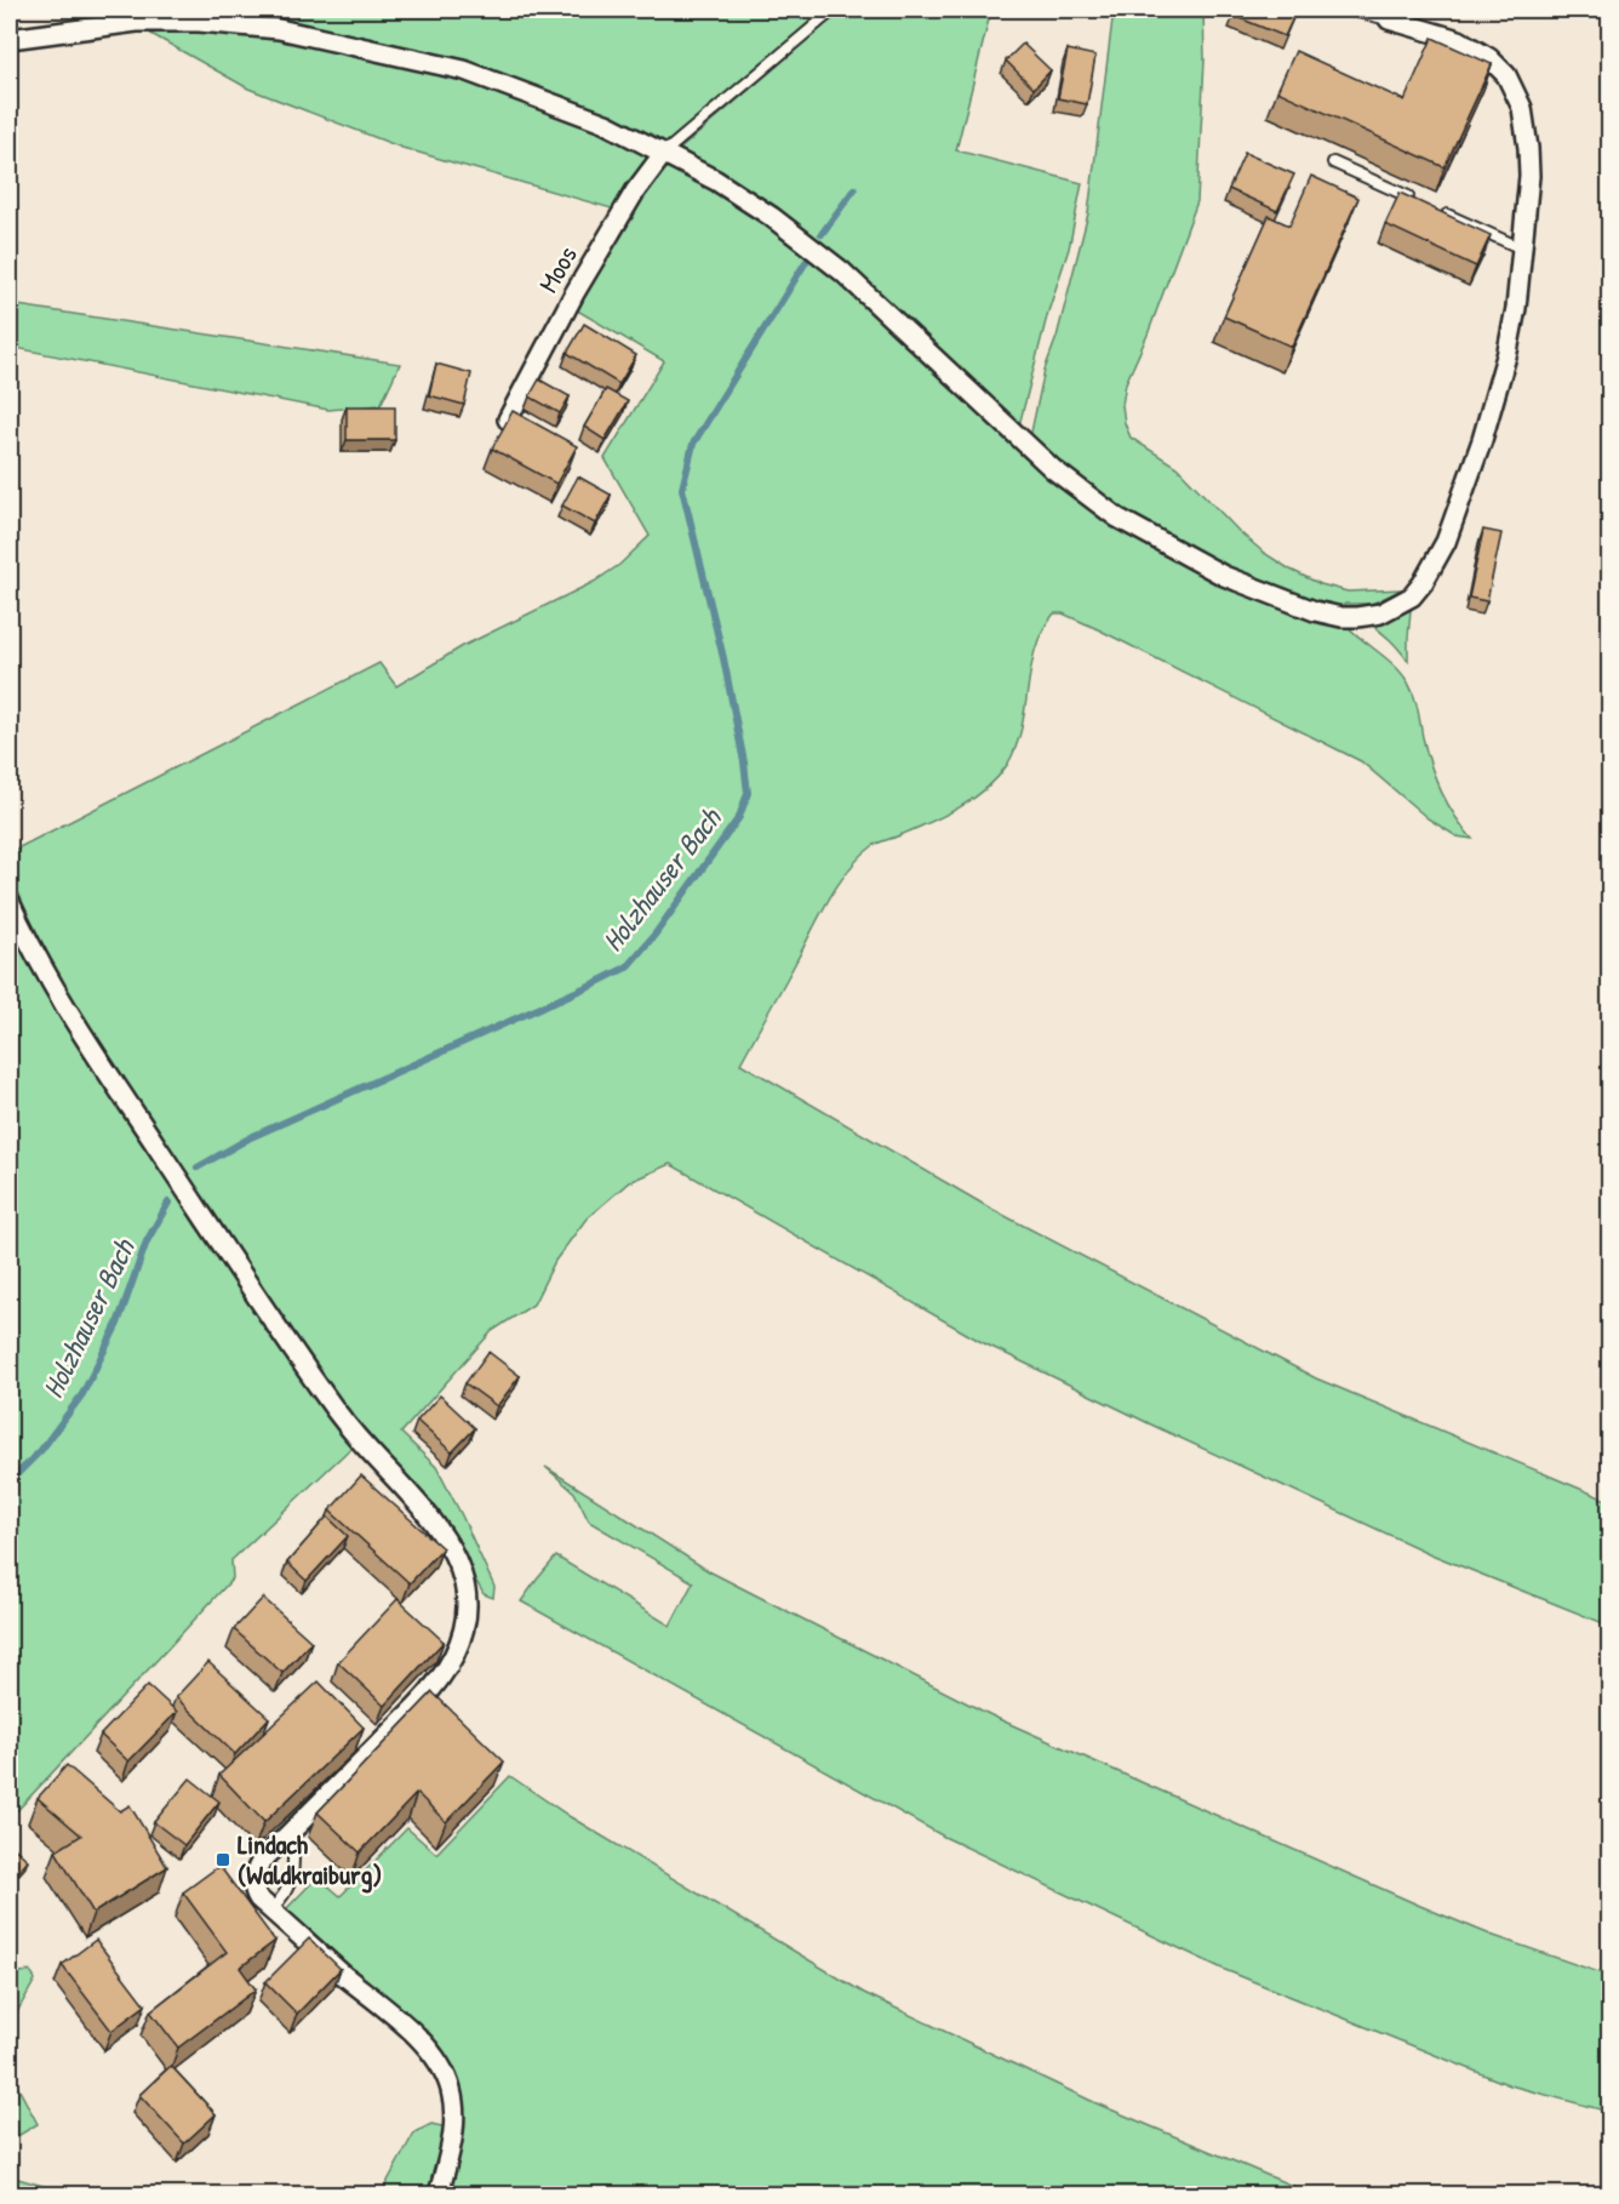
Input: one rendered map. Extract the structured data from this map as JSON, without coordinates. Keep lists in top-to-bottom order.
{
  "streets": {
    "street": ["Moos"]
  },
  "water": ["Holzhauser Bach"],
  "places": {
    "transit": ["Lindach (Waldkraiburg)"]
  }
}
